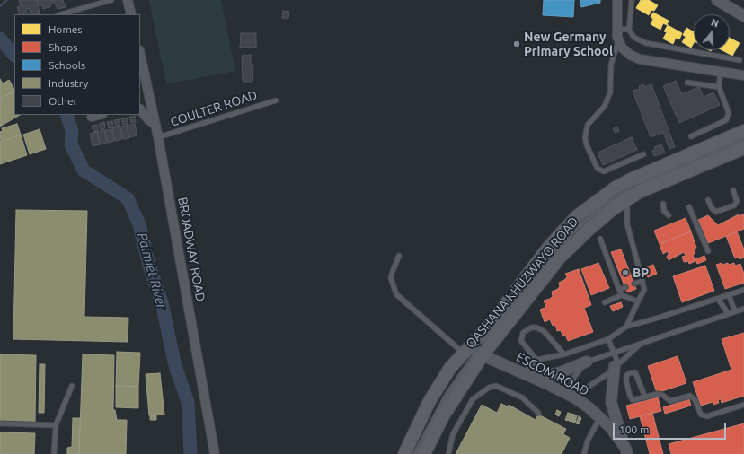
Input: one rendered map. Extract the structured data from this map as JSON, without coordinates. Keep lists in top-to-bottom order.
{
  "streets": {
    "main road": ["QASHANA KHUZWAYO ROAD"],
    "street": ["BROADWAY ROAD", "ESCOM ROAD"],
    "lane": ["COULTER ROAD"]
  },
  "crossings": [
    ["COULTER ROAD", "BROADWAY ROAD"],
    ["QASHANA KHUZWAYO ROAD", "ESCOM ROAD"]
  ],
  "water": ["Palmiet River"],
  "places": ["New Germany Primary School", "BP"],
  "legend": [
    "Homes",
    "Shops",
    "Schools",
    "Industry",
    "Other"
  ],
  "scale_bar": "100 m",
  "north": "top"
}
